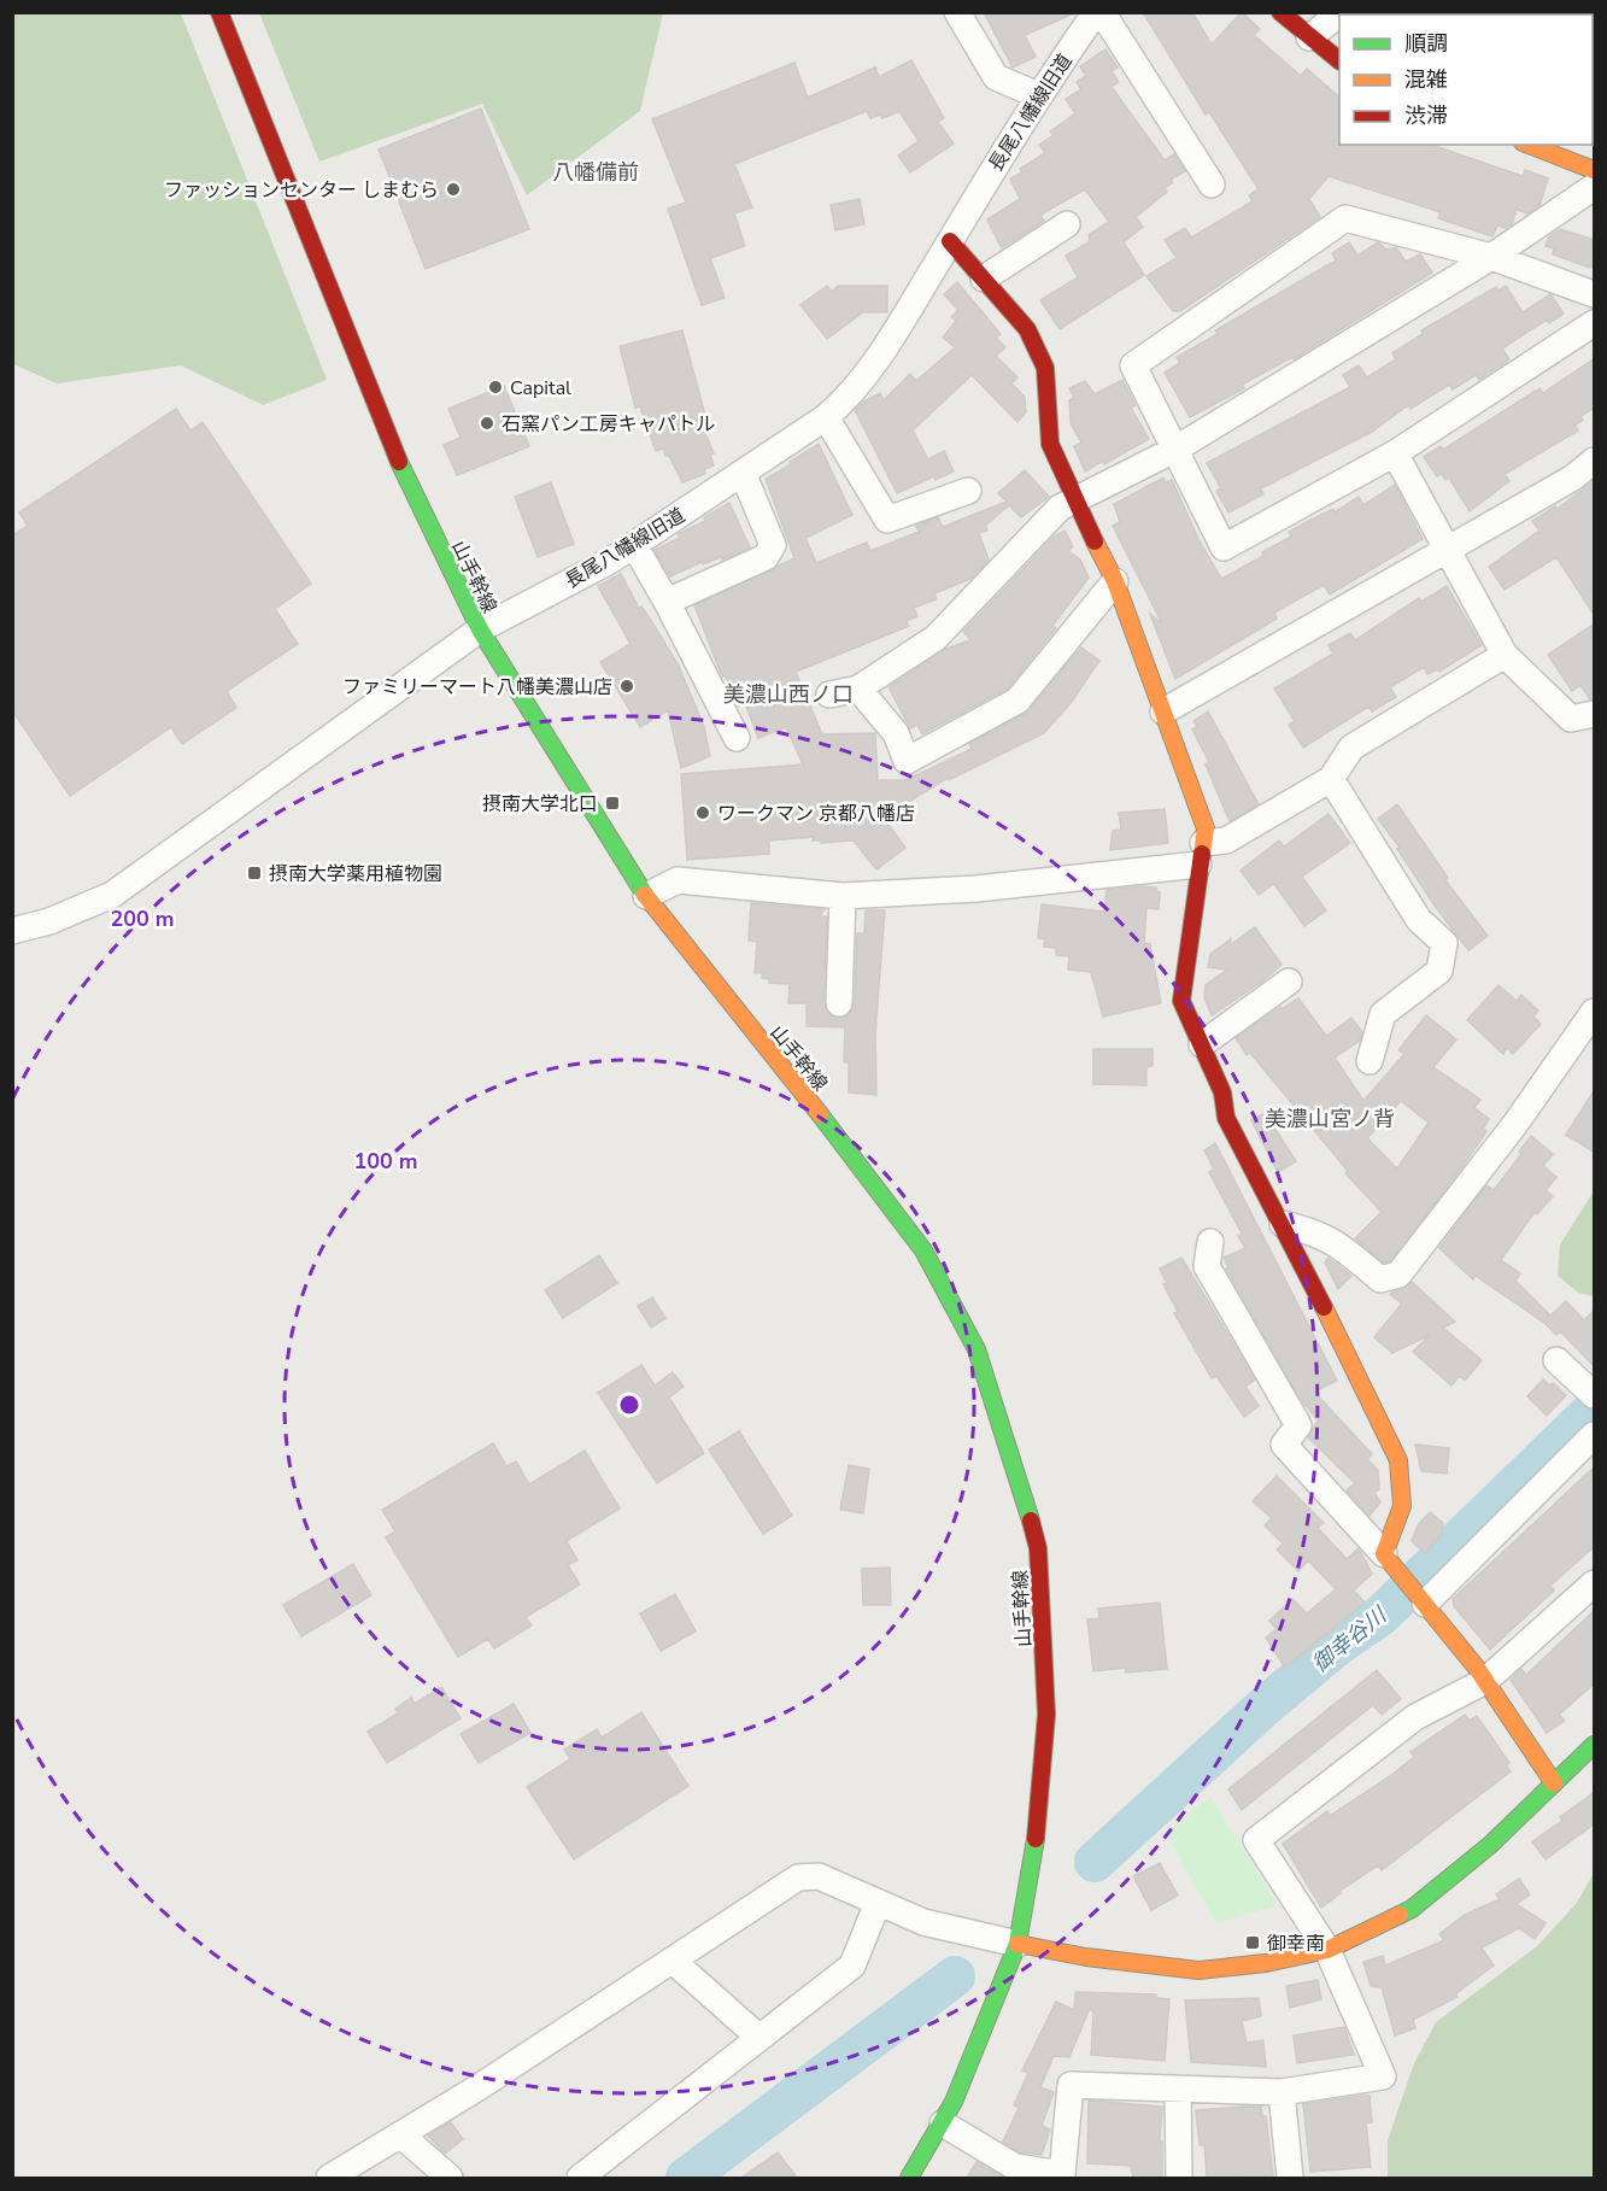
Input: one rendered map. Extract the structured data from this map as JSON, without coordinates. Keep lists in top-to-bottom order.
{
  "streets": {
    "street": ["長尾八幡線旧道", "山手幹線"]
  },
  "crossings": [
    ["長尾八幡線旧道", "山手幹線"]
  ],
  "districts": ["八幡備前", "美濃山西ノ口", "美濃山宮ノ背"],
  "water": ["御幸谷川"],
  "places": {
    "other": [
      "ファッションセンター しまむら",
      "Capital",
      "石窯パン工房キャパトル",
      "ファミリーマート八幡美濃山店",
      "ワークマン 京都八幡店"
    ],
    "transit": ["摂南大学北口", "摂南大学薬用植物園", "御幸南"]
  },
  "legend": ["順調", "混雑", "渋滞"],
  "rings": ["200 m", "100 m"]
}
